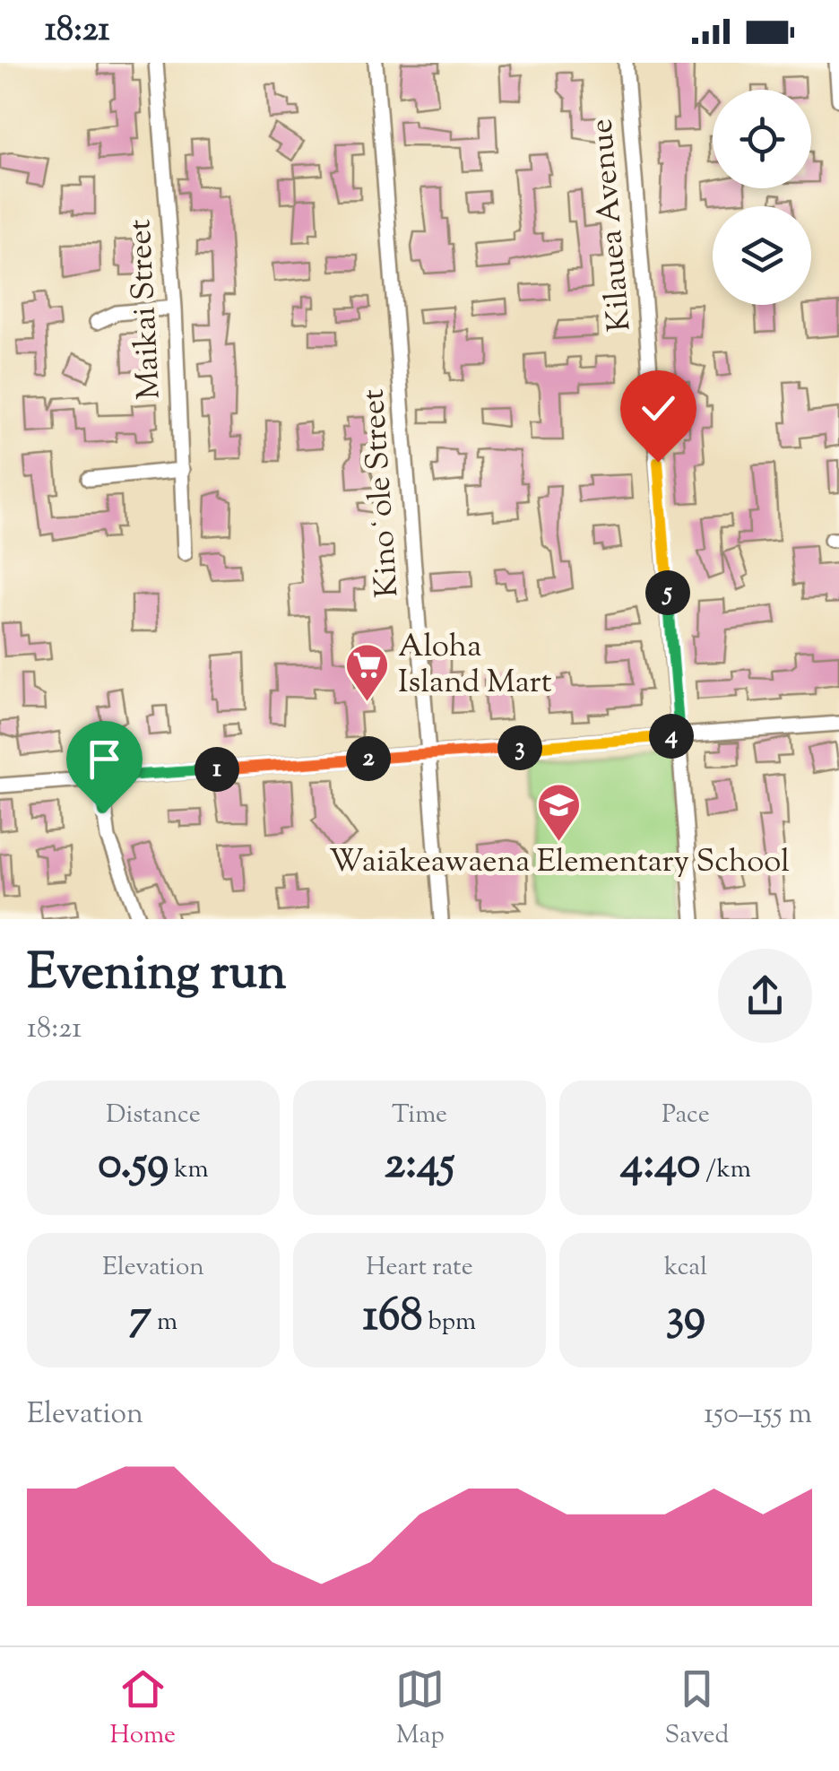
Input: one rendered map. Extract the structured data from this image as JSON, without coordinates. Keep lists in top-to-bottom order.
{
  "streets": {
    "street": ["Kilauea Avenue", "Maikai Street", "Kinoʻole Street"]
  },
  "places": {
    "supermarket": ["Aloha Island Mart"],
    "school or university": ["Waiākeawaena Elementary School"]
  },
  "page": {
    "status": "18:21",
    "pins": [
      "5",
      "4",
      "3",
      "2",
      "1"
    ],
    "heading": ["Evening run", "18:21"],
    "stats": [
      ["Distance", "0.59 km"],
      ["Time", "2:45"],
      ["Pace", "4:40 /km"],
      ["Elevation", "7 m"],
      ["Heart rate", "168 bpm"],
      ["kcal", "39"]
    ],
    "chart": ["Elevation", "150–155 m"],
    "tabs": ["Home", "Map", "Saved"]
  }
}
